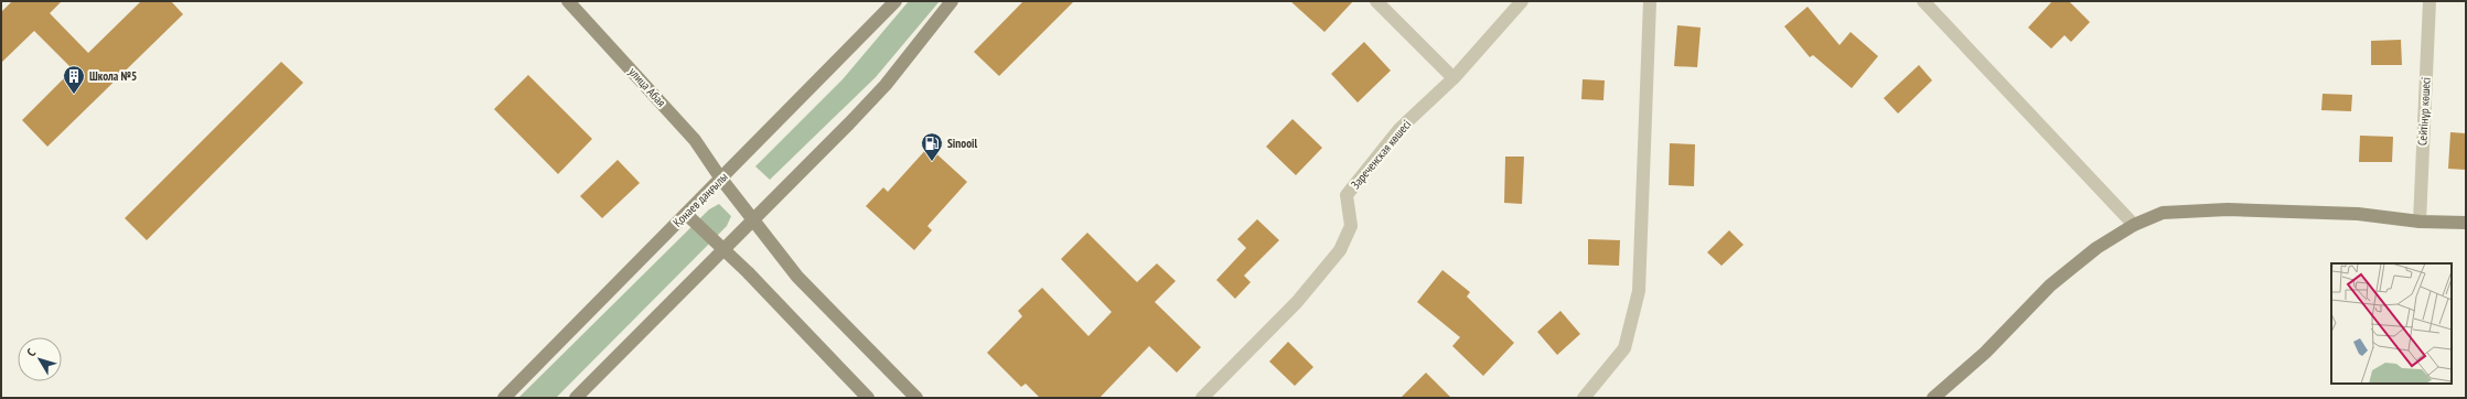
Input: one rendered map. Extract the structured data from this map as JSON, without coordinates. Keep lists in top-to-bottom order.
{
  "streets": {
    "street": [
      "улица Абая",
      "Сейтінұр көшесі",
      "Зареченская көшесі",
      "Қонаев даңғылы"
    ]
  },
  "crossings": [
    ["улица Абая", "Қонаев даңғылы"]
  ],
  "places": {
    "building": ["Школа №5"],
    "fuel station": ["Sinooil"]
  },
  "north": "top left"
}
